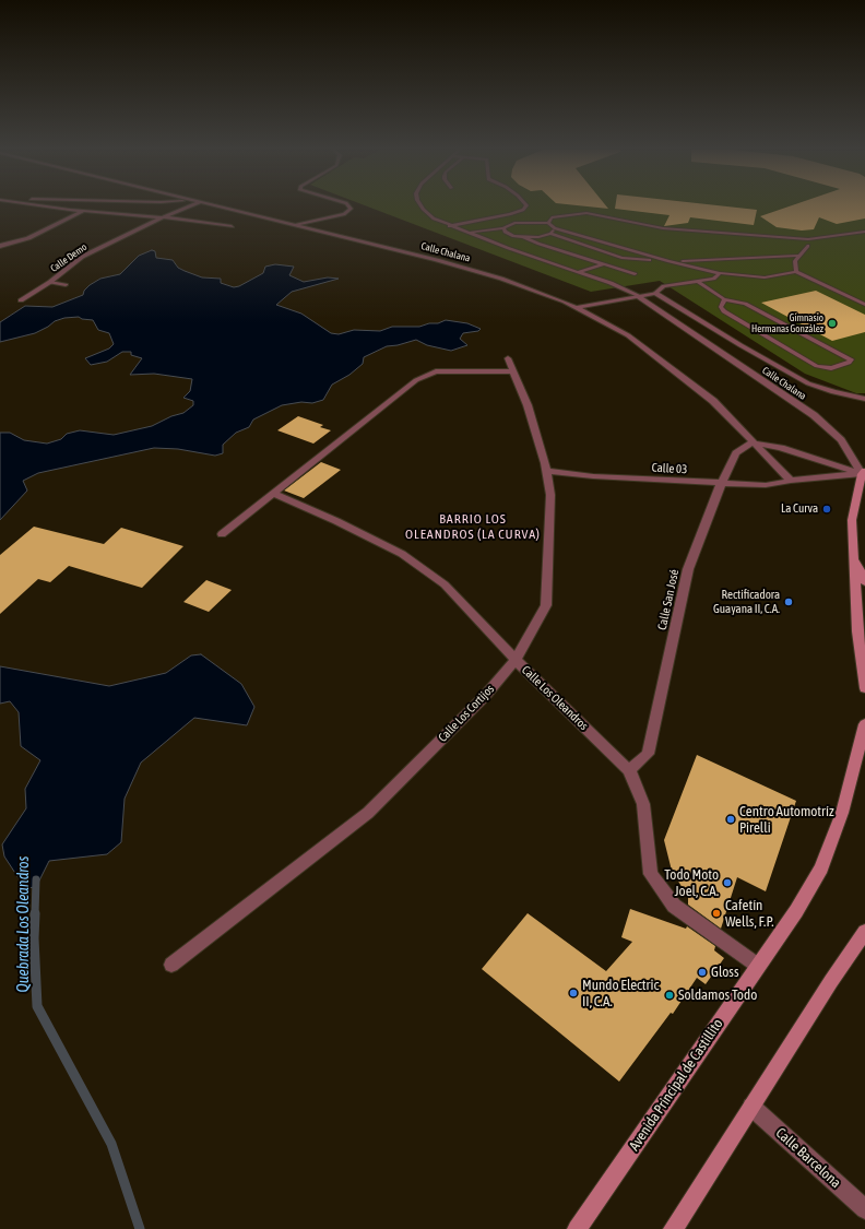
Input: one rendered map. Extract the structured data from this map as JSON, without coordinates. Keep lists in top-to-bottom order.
{
  "streets": {
    "main road": ["Avenida Principal de Castillito"],
    "street": [
      "Calle Chalana",
      "Calle Demo",
      "Calle 03",
      "Calle San José",
      "Calle Los Oleandros",
      "Calle Los Cortijos",
      "Calle Barcelona"
    ]
  },
  "crossings": [
    ["Calle Chalana", "Calle 03"],
    ["Calle Chalana", "Calle San José"],
    ["Calle 03", "Calle San José"],
    ["Calle 03", "Calle Los Cortijos"],
    ["Calle San José", "Calle Los Oleandros"],
    ["Calle Los Oleandros", "Calle Los Cortijos"],
    ["Calle Los Oleandros", "Avenida Principal de Castillito"]
  ],
  "districts": ["BARRIO LOS OLEANDROS (LA CURVA)"],
  "water": ["Quebrada Los Oleandros"],
  "places": [
    "Gimnasio Hermanas González",
    "La Curva",
    "Rectificadora Guayana II, C.A.",
    "Centro Automotríz Pirelli",
    "Todo Moto Joel, C.A.",
    "Cafetín Wells, F.P.",
    "Gloss",
    "Mundo Electric II, C.A.",
    "Soldamos Todo"
  ]
}
